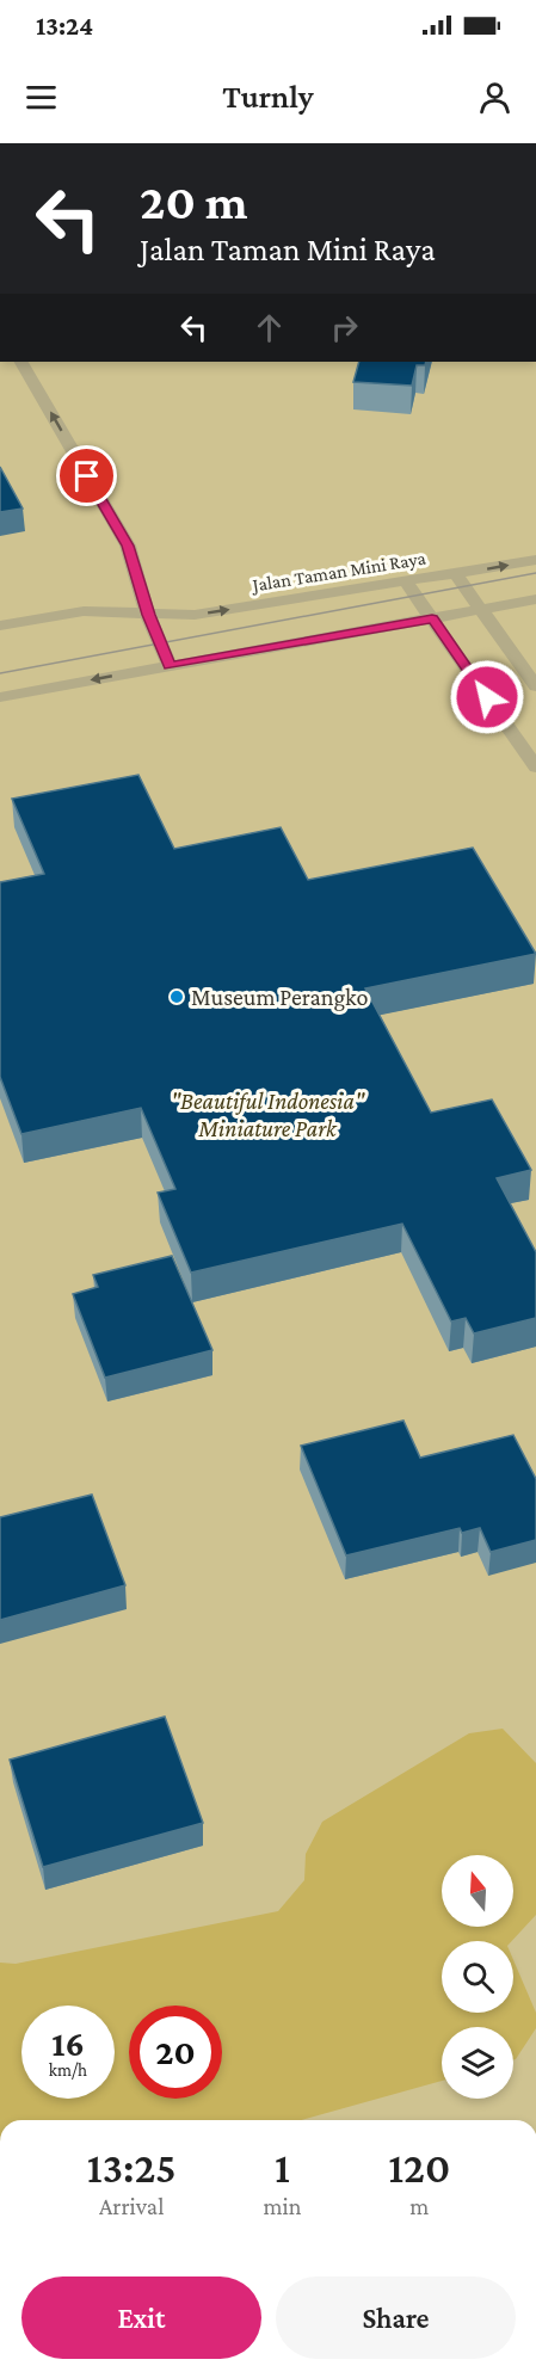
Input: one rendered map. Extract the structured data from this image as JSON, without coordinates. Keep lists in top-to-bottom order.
{
  "streets": {
    "street": ["Jalan Taman Mini Raya"]
  },
  "parks": ["\"Beautiful Indonesia\" Miniature Park"],
  "places": ["Museum Perangko"],
  "north": "top",
  "page": {
    "status": "13:24",
    "header": "Turnly",
    "turn": ["20 m", "Jalan Taman Mini Raya"],
    "speed": "16 km/h",
    "limit": "20",
    "eta": [
      "13:25",
      "Arrival",
      "1",
      "min",
      "120",
      "m"
    ],
    "buttons": ["Exit", "Share"]
  }
}
